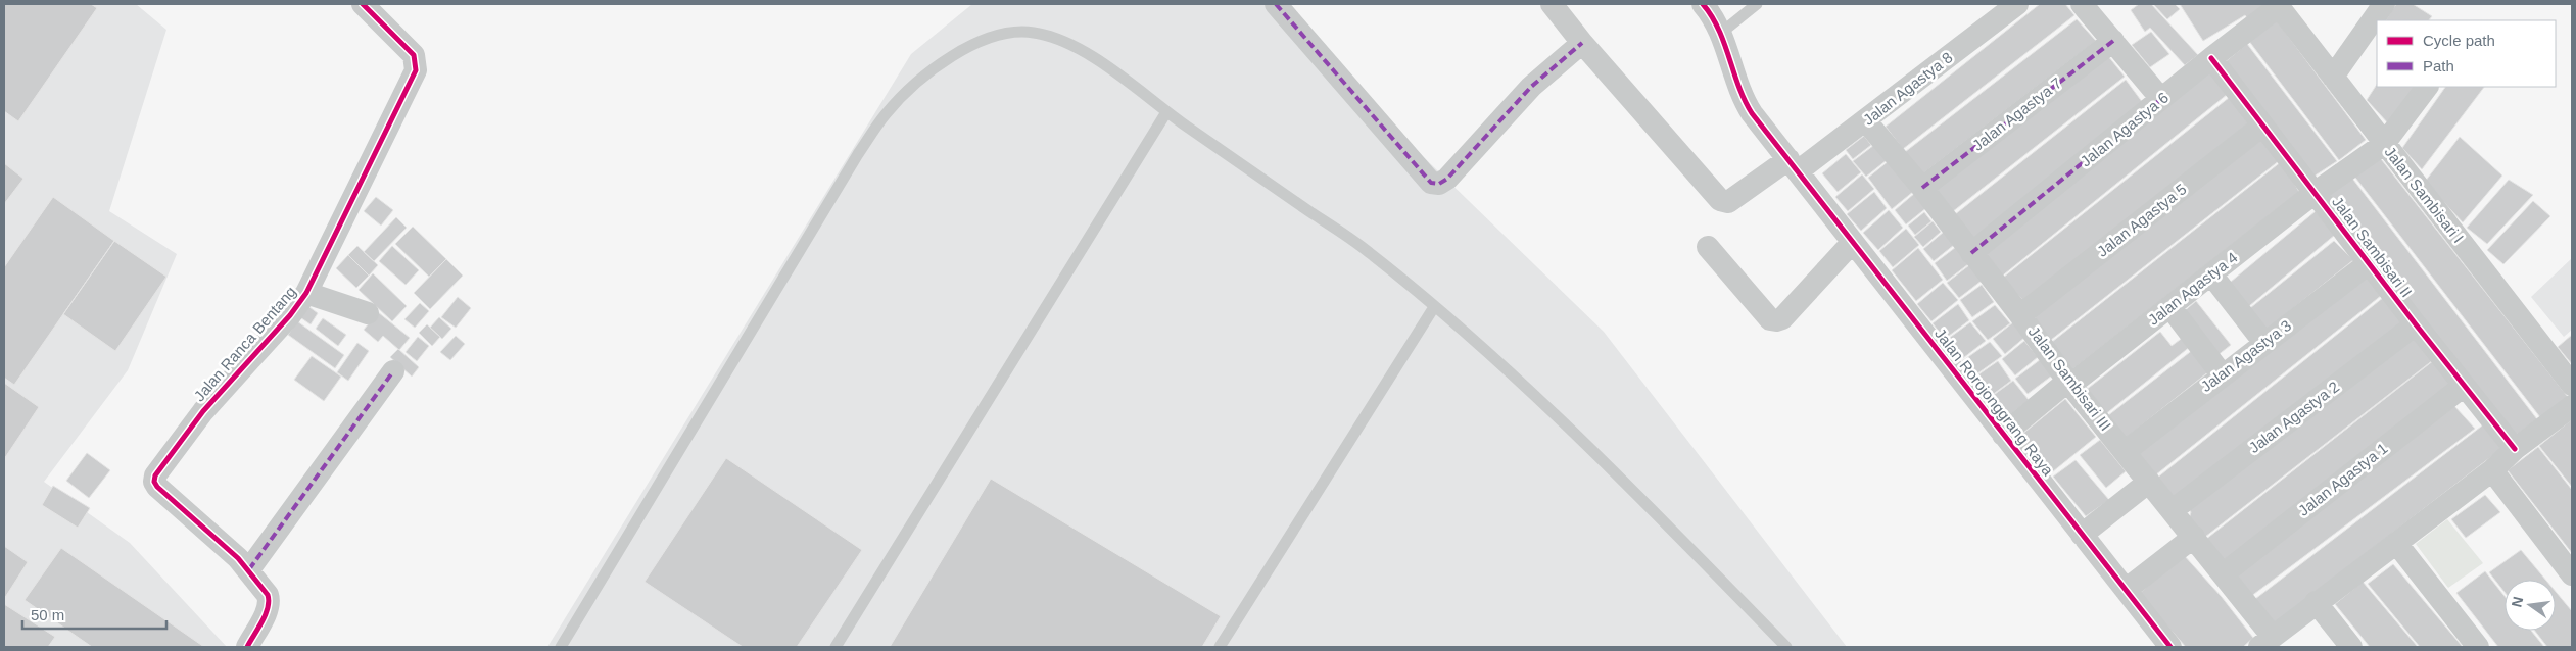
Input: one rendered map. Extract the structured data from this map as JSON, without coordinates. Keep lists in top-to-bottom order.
{
  "streets": {
    "street": [
      "Jalan Agastya 8",
      "Jalan Agastya 7",
      "Jalan Agastya 6",
      "Jalan Sambisari I",
      "Jalan Agastya 5",
      "Jalan Sambisari II",
      "Jalan Agastya 4",
      "Jalan Ranca Bentang",
      "Jalan Agastya 3",
      "Jalan Sambisari III",
      "Jalan Rorojonggrang Raya",
      "Jalan Agastya 2",
      "Jalan Agastya 1"
    ]
  },
  "crossings": [
    ["Jalan Agastya 8", "Jalan Sambisari III"],
    ["Jalan Agastya 8", "Jalan Rorojonggrang Raya"],
    ["Jalan Agastya 7", "Jalan Sambisari III"],
    ["Jalan Agastya 6", "Jalan Sambisari I"],
    ["Jalan Agastya 6", "Jalan Sambisari II"],
    ["Jalan Agastya 6", "Jalan Sambisari III"],
    ["Jalan Sambisari I", "Jalan Agastya 4"],
    ["Jalan Agastya 5", "Jalan Sambisari II"],
    ["Jalan Agastya 5", "Jalan Sambisari III"],
    ["Jalan Sambisari II", "Jalan Agastya 4"],
    ["Jalan Sambisari II", "Jalan Agastya 3"],
    ["Jalan Sambisari II", "Jalan Agastya 2"],
    ["Jalan Sambisari II", "Jalan Agastya 1"],
    ["Jalan Agastya 4", "Jalan Sambisari III"],
    ["Jalan Agastya 4", "Jalan Rorojonggrang Raya"],
    ["Jalan Agastya 3", "Jalan Sambisari III"],
    ["Jalan Sambisari III", "Jalan Agastya 2"],
    ["Jalan Sambisari III", "Jalan Agastya 1"]
  ],
  "legend": ["Cycle path", "Path"],
  "scale_bar": "50 m",
  "north": "left"
}
